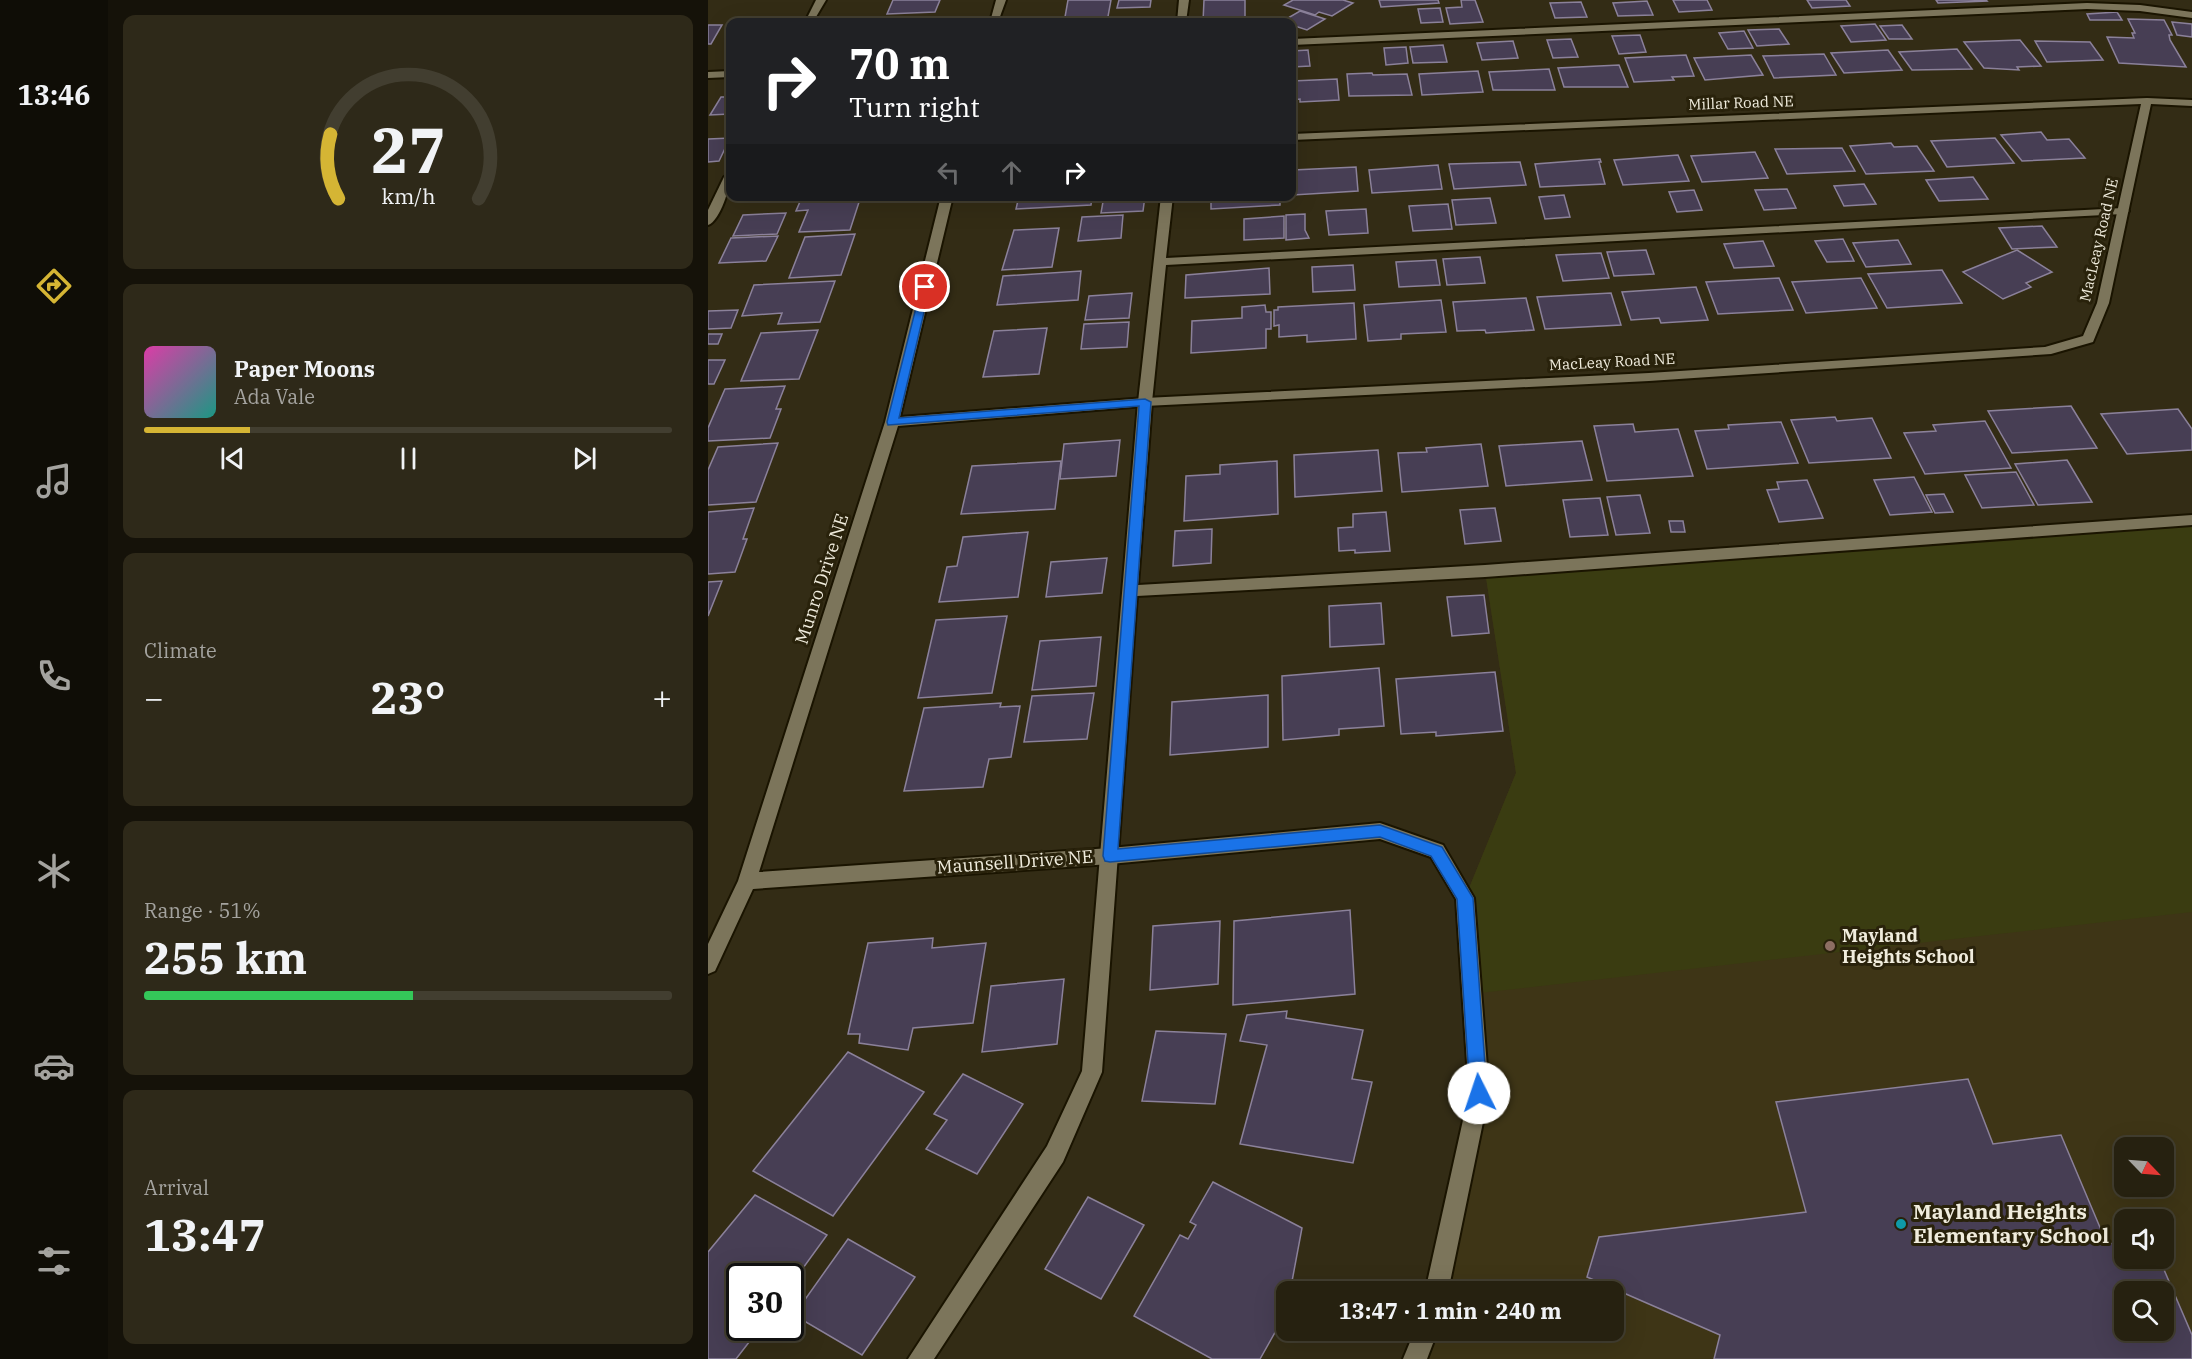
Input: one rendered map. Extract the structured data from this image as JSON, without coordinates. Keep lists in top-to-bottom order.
{
  "streets": {
    "street": [
      "Millar Road NE",
      "MacLeay Road NE",
      "Munro Drive NE",
      "Maunsell Drive NE"
    ]
  },
  "crossings": [
    ["Millar Road NE", "MacLeay Road NE"],
    ["MacLeay Road NE", "Munro Drive NE"],
    ["Munro Drive NE", "Maunsell Drive NE"]
  ],
  "places": ["Mayland Heights School", "Mayland Heights Elementary School"],
  "north": "bottom right",
  "page": {
    "tabs": "13:46",
    "turn": ["70 m", "Turn right"],
    "song": ["Paper Moons", "Ada Vale"],
    "tile": [
      "Climate",
      ["Range · 51%", "255 km"],
      ["Arrival", "13:47"]
    ],
    "heat": ["−", "23°", "+"],
    "limit": "30",
    "trip": "13:47 · 1 min · 240 m",
    "gauge": ["27", "km/h"]
  }
}
